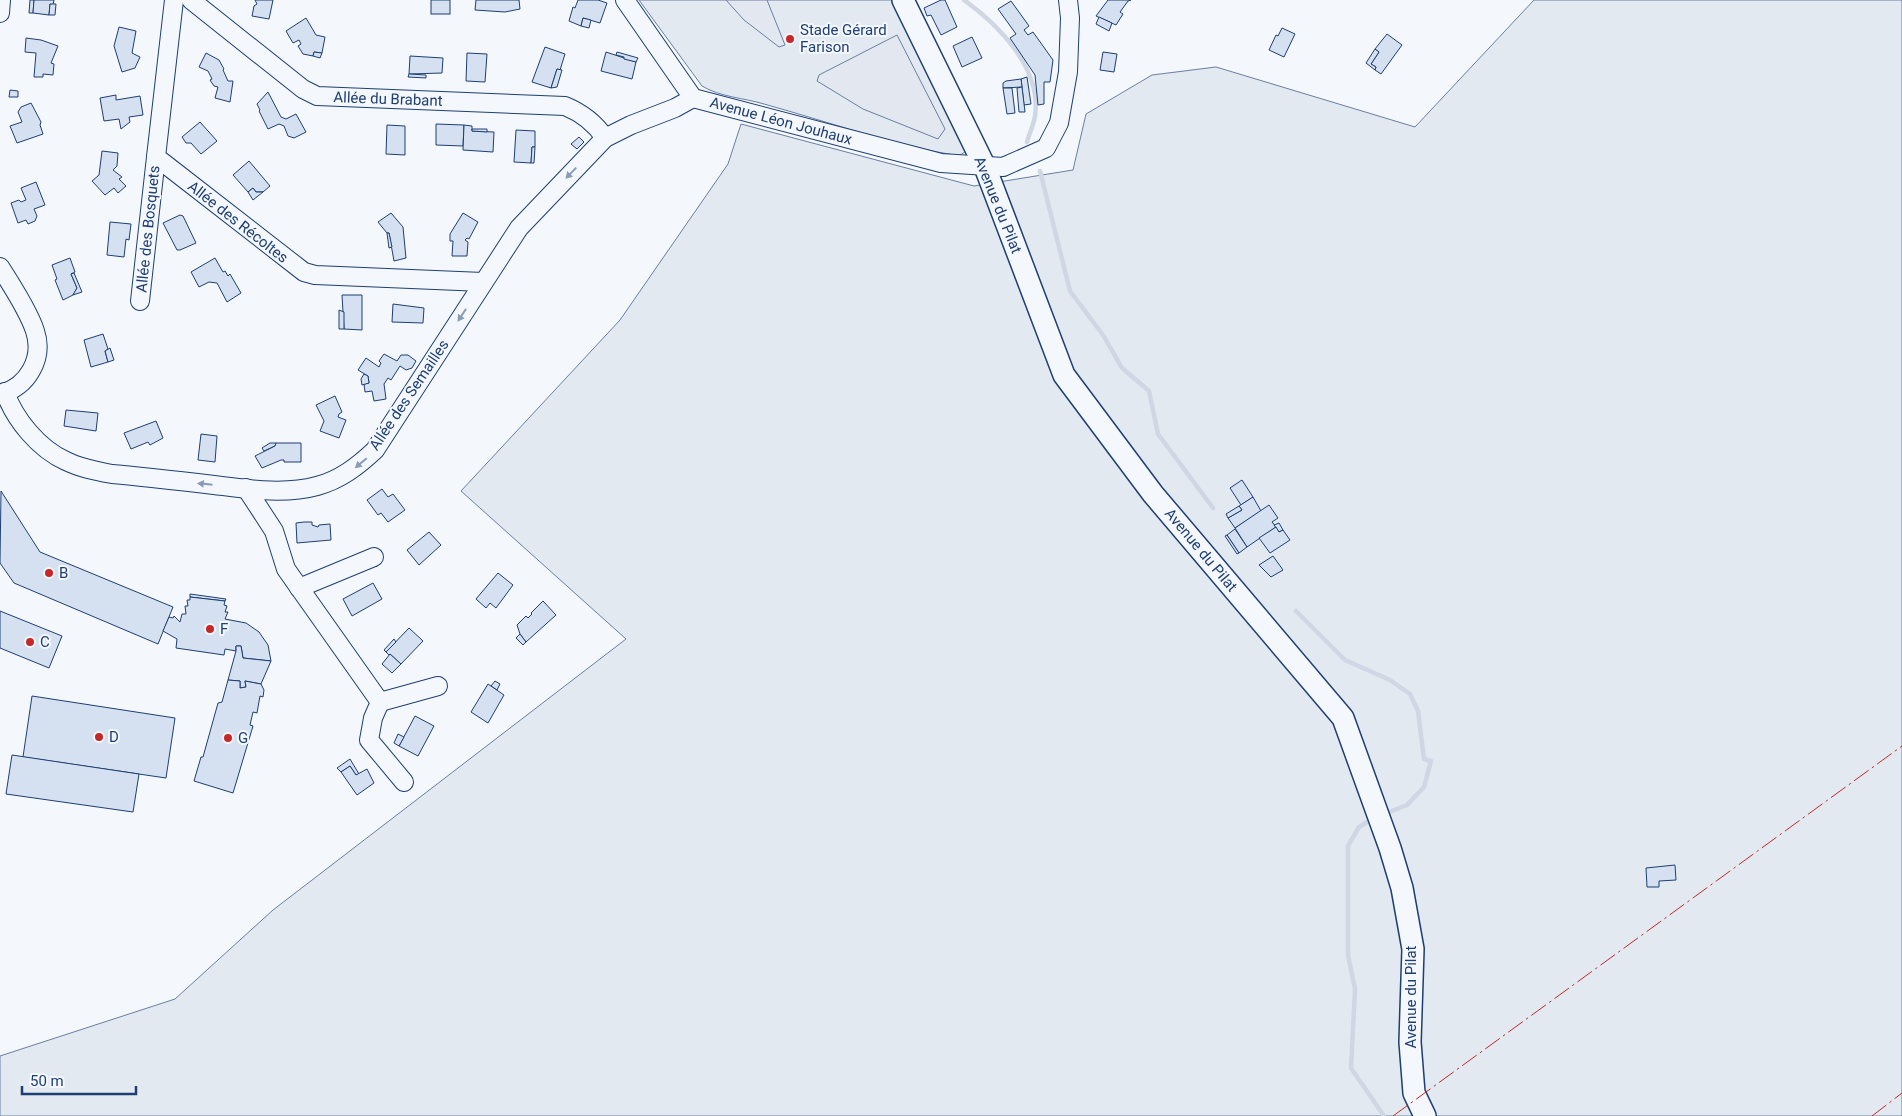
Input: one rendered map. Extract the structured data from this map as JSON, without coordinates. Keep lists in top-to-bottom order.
{
  "streets": {
    "main road": ["Avenue du Pilat"],
    "street": [
      "Allée du Brabant",
      "Avenue Léon Jouhaux",
      "Allée des Récoltes",
      "Allée des Bosquets",
      "Allée des Semailles"
    ]
  },
  "crossings": [
    ["Allée du Brabant", "Allée des Semailles"],
    ["Avenue Léon Jouhaux", "Avenue du Pilat"],
    ["Avenue Léon Jouhaux", "Allée des Semailles"],
    ["Allée des Récoltes", "Allée des Bosquets"],
    ["Allée des Récoltes", "Allée des Semailles"]
  ],
  "one_way": ["Allée des Semailles"],
  "places": [
    "Stade Gérard Farison",
    "B",
    "F",
    "C",
    "D",
    "G"
  ],
  "scale_bar": "50 m"
}
